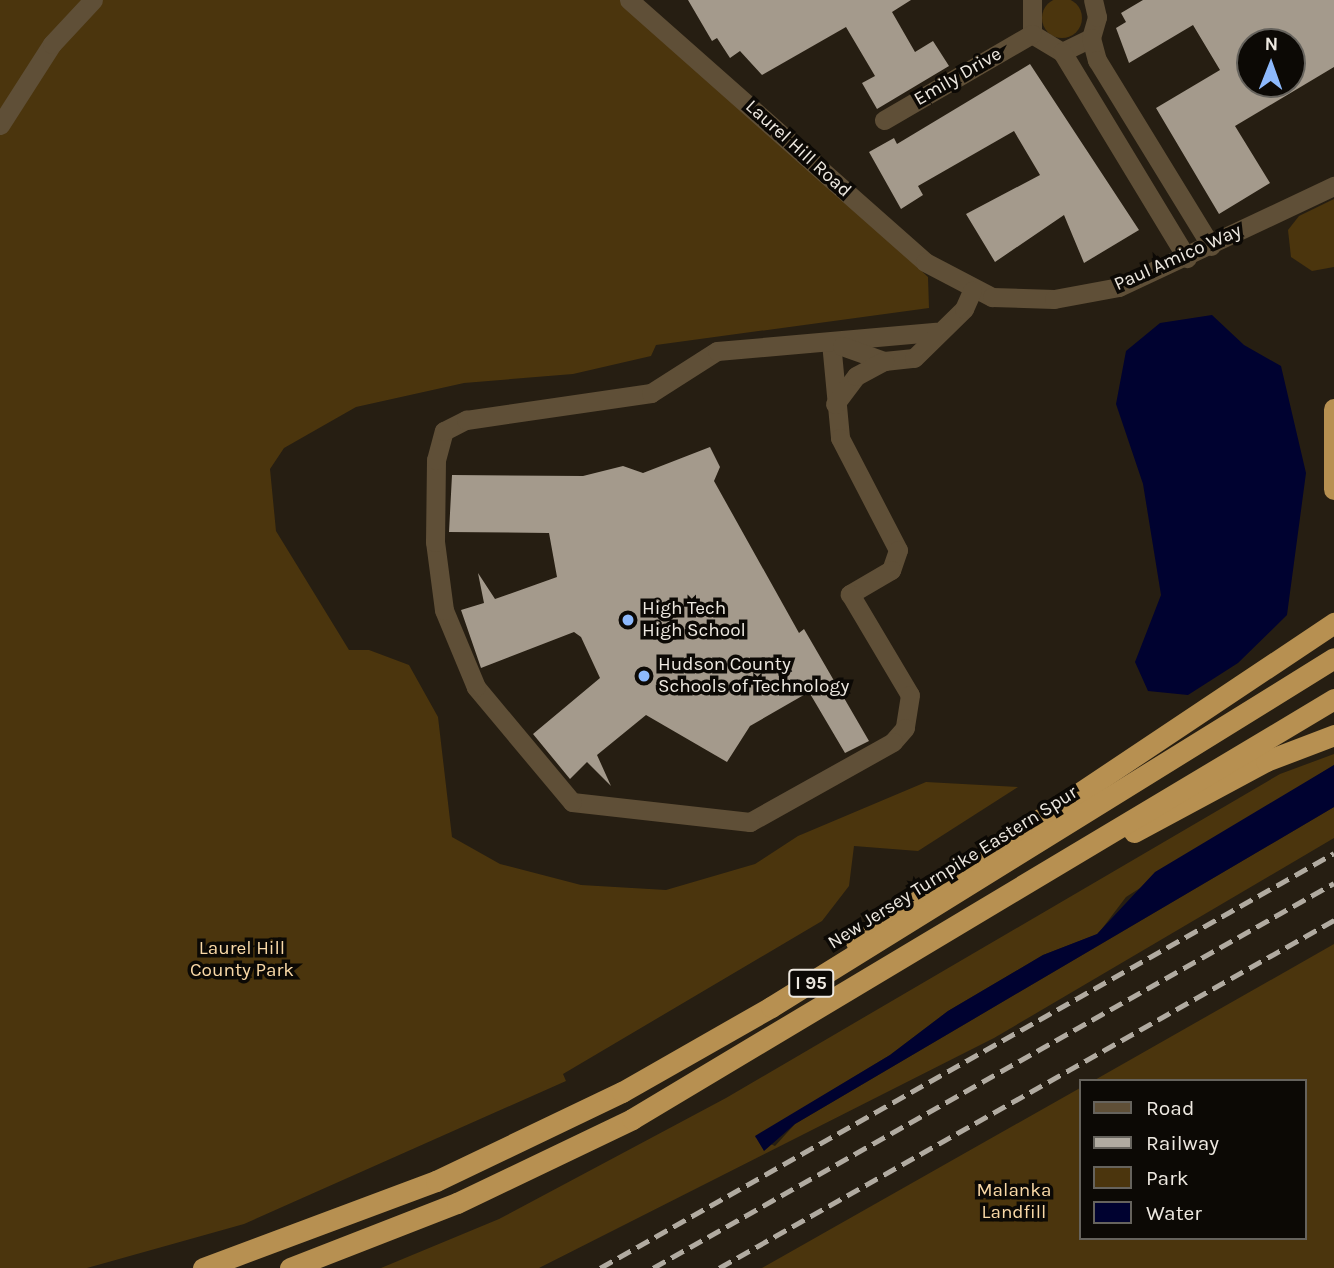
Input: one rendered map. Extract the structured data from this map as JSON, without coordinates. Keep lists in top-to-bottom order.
{
  "streets": {
    "highway": ["New Jersey Turnpike Eastern Spur", "I 95"],
    "street": ["Emily Drive", "Laurel Hill Road", "Paul Amico Way"]
  },
  "crossings": [
    ["Laurel Hill Road", "Paul Amico Way"]
  ],
  "parks": ["Laurel Hill County Park", "Malanka Landfill"],
  "places": ["High Tech High School", "Hudson County Schools of Technology"],
  "legend": [
    "Road",
    "Railway",
    "Park",
    "Water"
  ],
  "north": "top"
}
